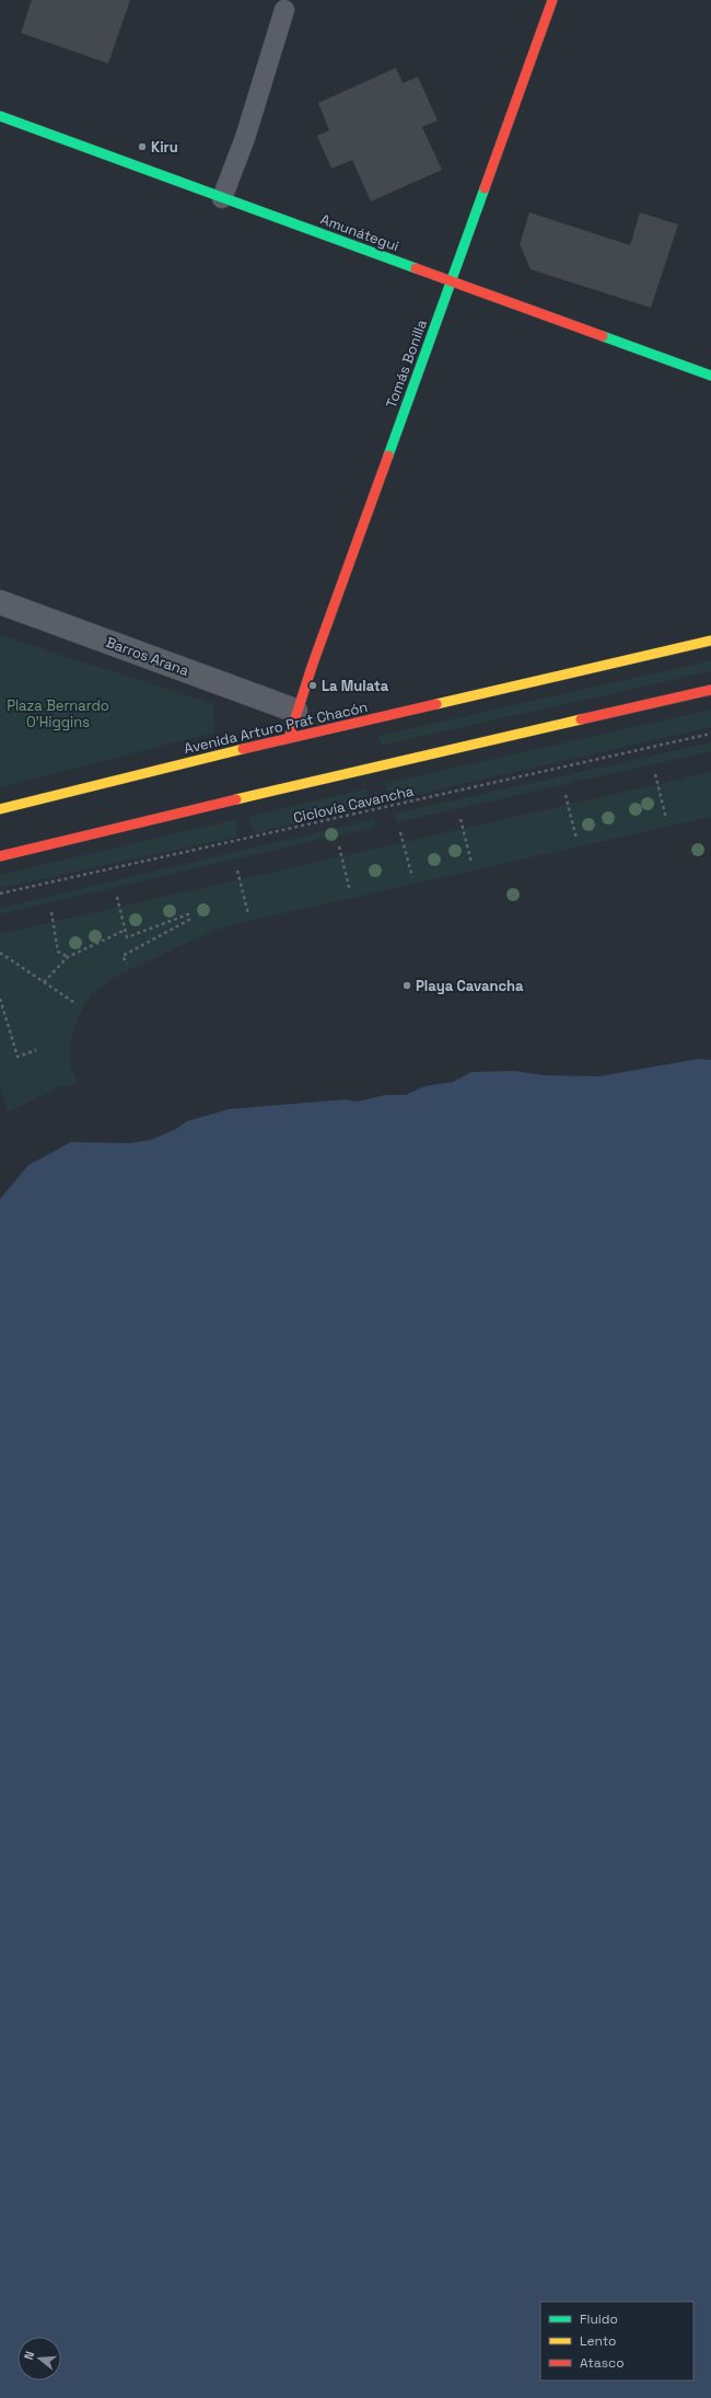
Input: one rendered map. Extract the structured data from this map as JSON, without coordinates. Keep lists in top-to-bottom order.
{
  "streets": {
    "street": [
      "Amunátegui",
      "Tomás Bonilla",
      "Barros Arana",
      "Avenida Arturo Prat Chacón"
    ],
    "path": ["Ciclovía Cavancha"]
  },
  "crossings": [
    ["Amunátegui", "Tomás Bonilla"],
    ["Tomás Bonilla", "Barros Arana"],
    ["Tomás Bonilla", "Avenida Arturo Prat Chacón"]
  ],
  "parks": ["Plaza Bernardo O'Higgins"],
  "places": ["Kiru", "La Mulata", "Playa Cavancha"],
  "legend": ["Fluido", "Lento", "Atasco"],
  "north": "left"
}
